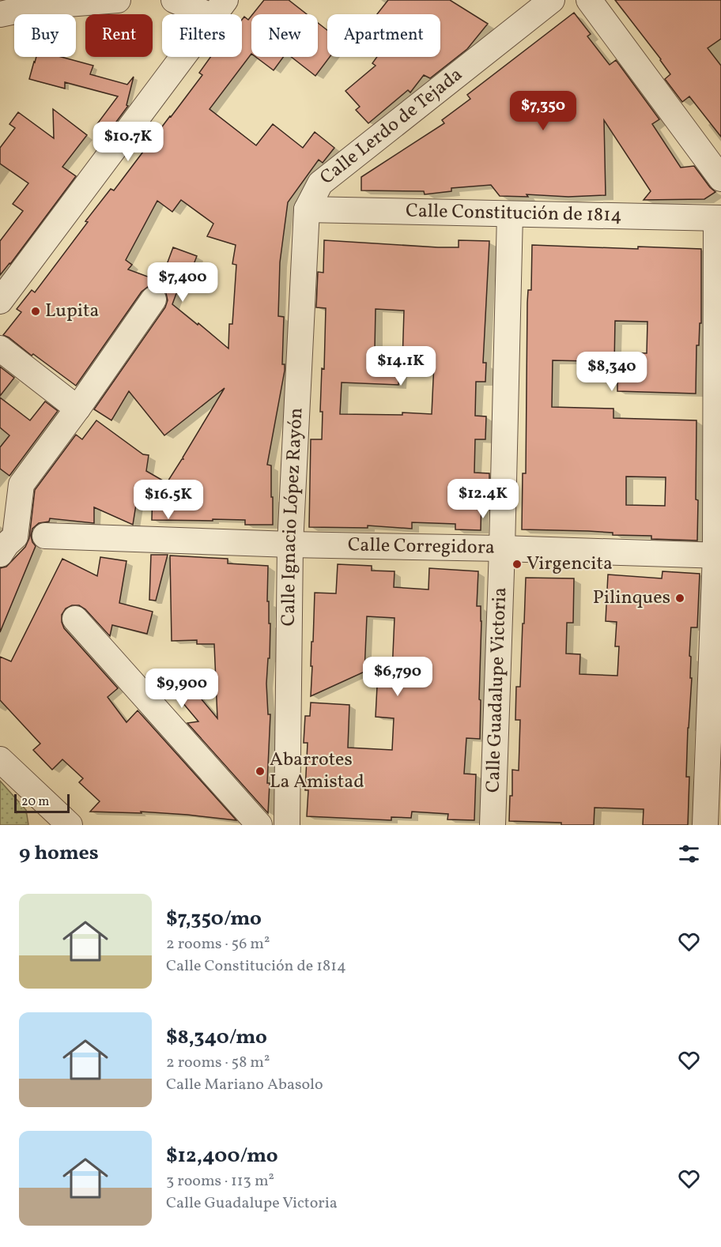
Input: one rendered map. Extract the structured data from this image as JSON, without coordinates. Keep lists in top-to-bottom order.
{
  "streets": {
    "street": [
      "Calle Lerdo de Tejada",
      "Calle Constitución de 1814",
      "Calle Ignacio López Rayón",
      "Calle Corregidora",
      "Calle Guadalupe Victoria"
    ]
  },
  "crossings": [
    ["Calle Lerdo de Tejada", "Calle Constitución de 1814"],
    ["Calle Lerdo de Tejada", "Calle Ignacio López Rayón"],
    ["Calle Constitución de 1814", "Calle Ignacio López Rayón"],
    ["Calle Constitución de 1814", "Calle Guadalupe Victoria"],
    ["Calle Ignacio López Rayón", "Calle Corregidora"],
    ["Calle Corregidora", "Calle Guadalupe Victoria"]
  ],
  "places": [
    "Lupita",
    "Virgencita",
    "Pilinques",
    "Abarrotes La Amistad"
  ],
  "scale_bar": "20 m",
  "page": {
    "chip": [
      "Buy",
      "Rent",
      "Filters",
      "New",
      "Apartment"
    ],
    "price": [
      "$7,350",
      "$10.7K",
      "$7,400",
      "$14.1K",
      "$8,340",
      "$12.4K",
      "$16.5K",
      "$6,790",
      "$9,900"
    ],
    "scale": "20 m",
    "heading": "9 homes",
    "list": [
      {
        "name": "$7,350/mo",
        "note": "2 rooms · 56 m² · Calle Constitución de 1814"
      },
      {
        "name": "$8,340/mo",
        "note": "2 rooms · 58 m² · Calle Mariano Abasolo"
      },
      {
        "name": "$12,400/mo",
        "note": "3 rooms · 113 m² · Calle Guadalupe Victoria"
      }
    ]
  }
}
